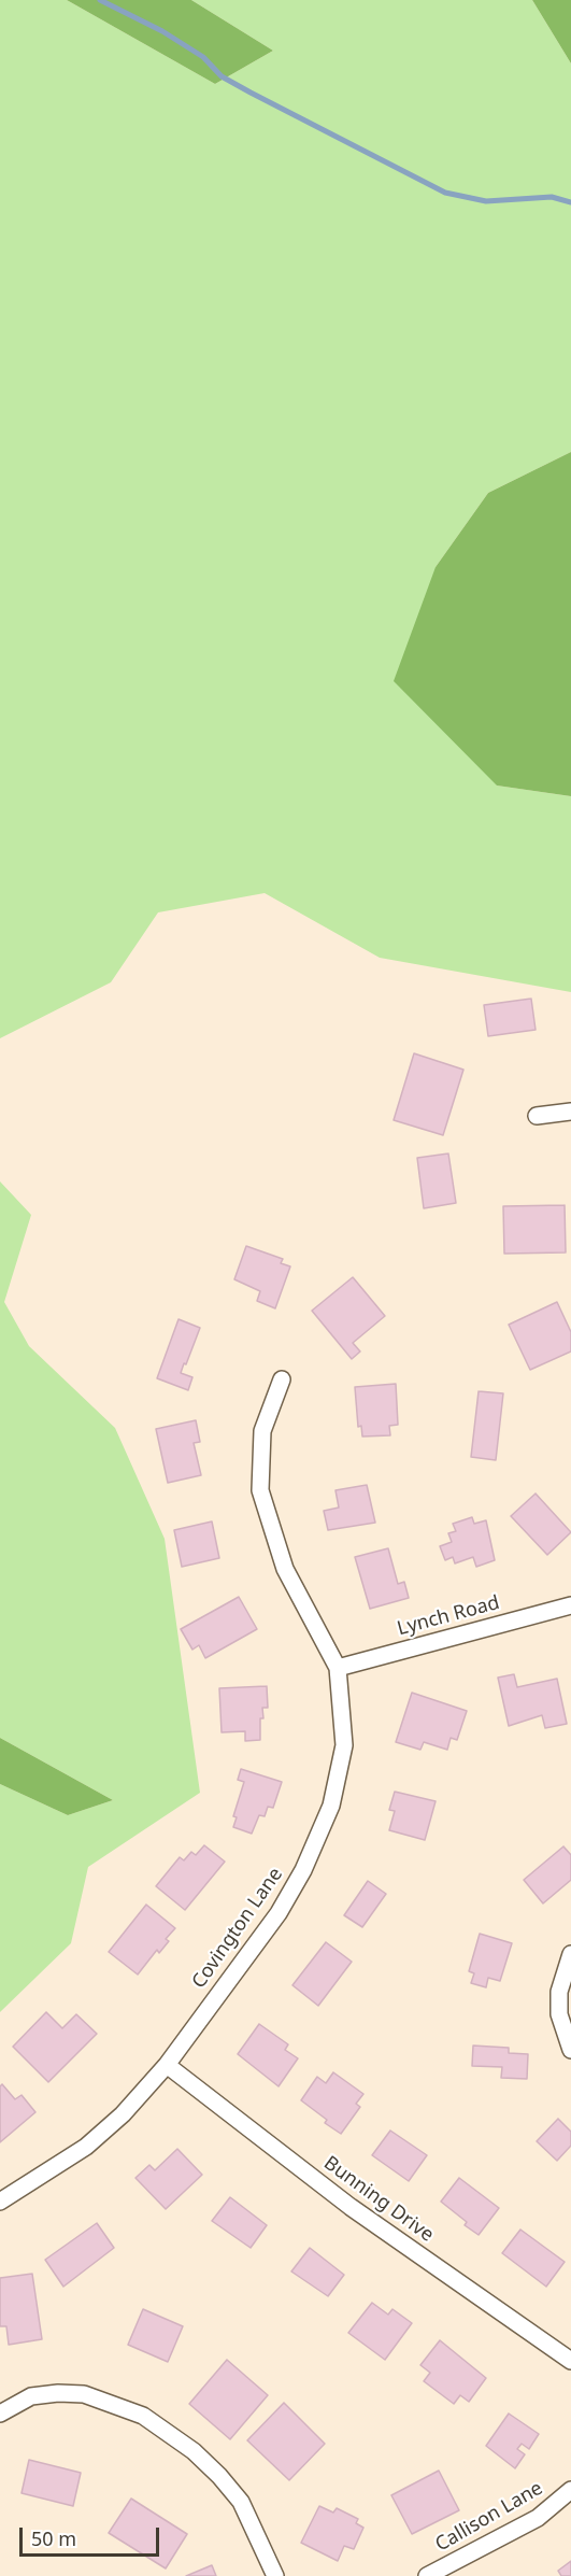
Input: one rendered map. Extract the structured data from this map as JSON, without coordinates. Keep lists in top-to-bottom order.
{
  "streets": {
    "street": [
      "Lynch Road",
      "Covington Lane",
      "Bunning Drive",
      "Callison Lane"
    ]
  },
  "crossings": [
    ["Lynch Road", "Covington Lane"],
    ["Covington Lane", "Bunning Drive"]
  ],
  "scale_bar": "50 m"
}
